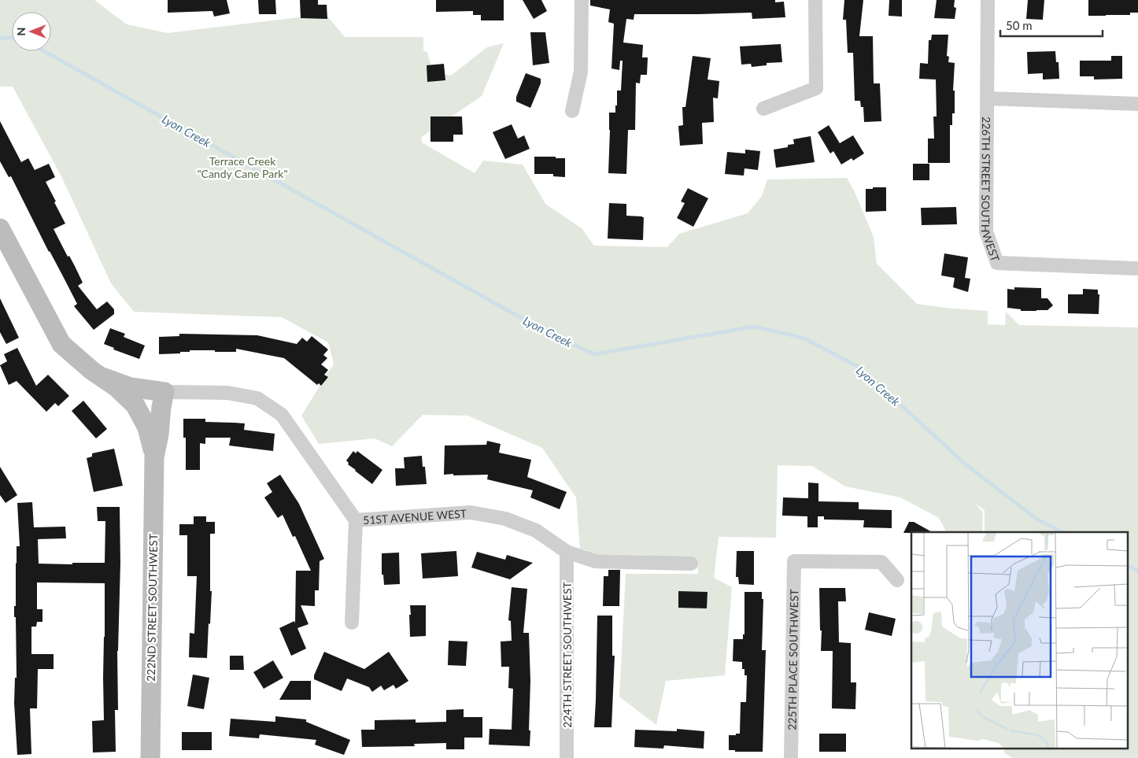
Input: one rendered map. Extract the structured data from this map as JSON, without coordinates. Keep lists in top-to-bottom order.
{
  "streets": {
    "street": [
      "226TH STREET SOUTHWEST",
      "51ST AVENUE WEST",
      "222ND STREET SOUTHWEST",
      "224TH STREET SOUTHWEST",
      "225TH PLACE SOUTHWEST"
    ]
  },
  "crossings": [
    ["51ST AVENUE WEST", "222ND STREET SOUTHWEST"],
    ["51ST AVENUE WEST", "224TH STREET SOUTHWEST"]
  ],
  "water": ["Lyon Creek"],
  "parks": ["Terrace Creek \"Candy Cane Park\""],
  "scale_bar": "50 m",
  "north": "left"
}
